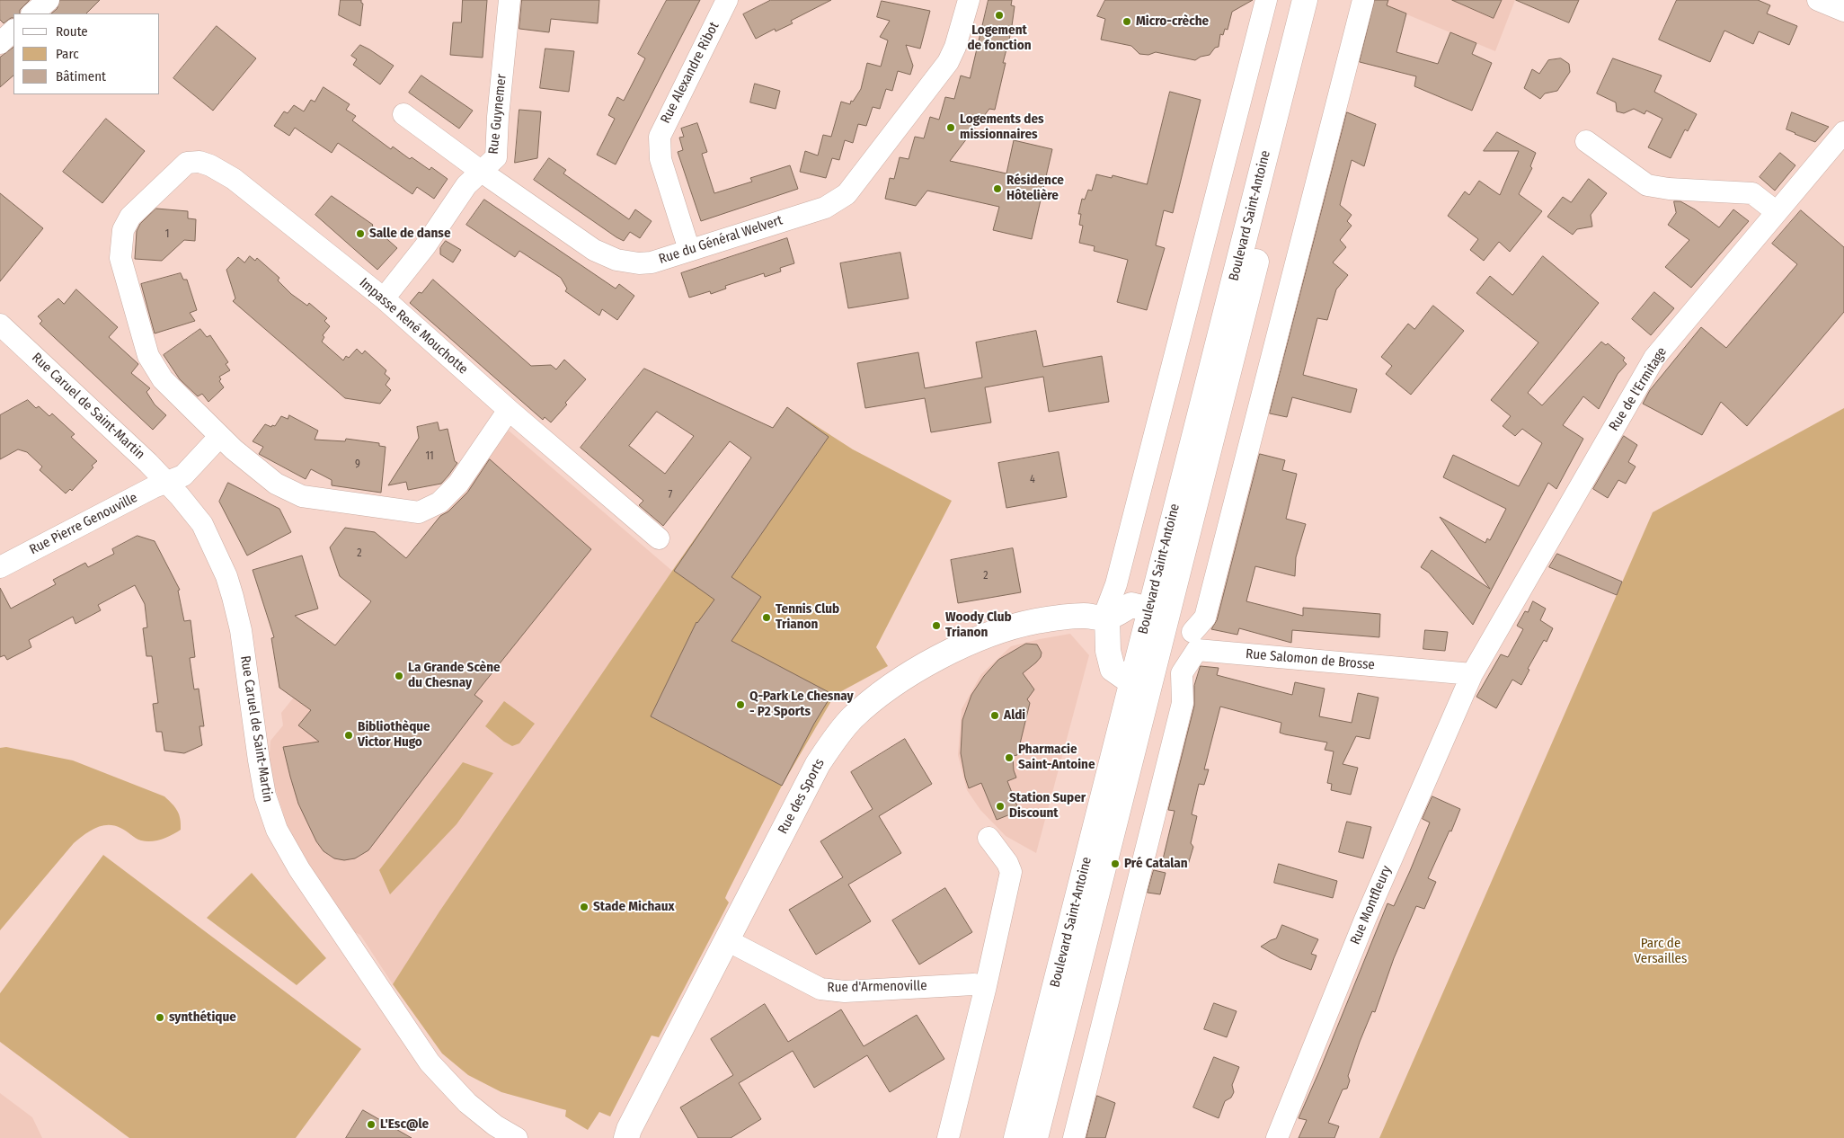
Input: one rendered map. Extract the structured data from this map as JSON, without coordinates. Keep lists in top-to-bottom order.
{
  "streets": {
    "main road": ["Boulevard Saint-Antoine", "Rue des Sports"],
    "street": [
      "Rue Alexandre Ribot",
      "Rue Guynemer",
      "Rue du Général Welvert",
      "Impasse René Mouchotte",
      "Rue de l'Ermitage",
      "Rue Caruel de Saint-Martin",
      "Rue Pierre Genouville",
      "Rue Salomon de Brosse",
      "Rue Montfleury",
      "Rue d'Armenoville"
    ]
  },
  "crossings": [
    ["Rue Alexandre Ribot", "Rue du Général Welvert"],
    ["Rue Guynemer", "Rue du Général Welvert"],
    ["Rue Guynemer", "Impasse René Mouchotte"],
    ["Boulevard Saint-Antoine", "Rue Salomon de Brosse"],
    ["Boulevard Saint-Antoine", "Rue des Sports"],
    ["Impasse René Mouchotte", "Rue Pierre Genouville"],
    ["Rue de l'Ermitage", "Rue Salomon de Brosse"],
    ["Rue de l'Ermitage", "Rue Montfleury"],
    ["Rue Caruel de Saint-Martin", "Rue Pierre Genouville"],
    ["Rue Salomon de Brosse", "Rue Montfleury"],
    ["Rue des Sports", "Rue d'Armenoville"]
  ],
  "parks": ["Parc de Versailles"],
  "places": [
    "Logement de fonction",
    "Micro-crèche",
    "Logements des missionnaires",
    "Résidence Hôtelière",
    "Salle de danse",
    "Tennis Club Trianon",
    "Woody Club Trianon",
    "La Grande Scène du Chesnay",
    "Q-Park Le Chesnay - P2 Sports",
    "Aldi",
    "Bibliothèque Victor Hugo",
    "Pharmacie Saint-Antoine",
    "Station Super Discount",
    "Pré Catalan",
    "Stade Michaux",
    "synthétique",
    "L'Esc@le"
  ],
  "house_numbers": [
    "1",
    "11",
    "9",
    "4",
    "7",
    "2",
    "2"
  ],
  "legend": ["Route", "Parc", "Bâtiment"]
}
